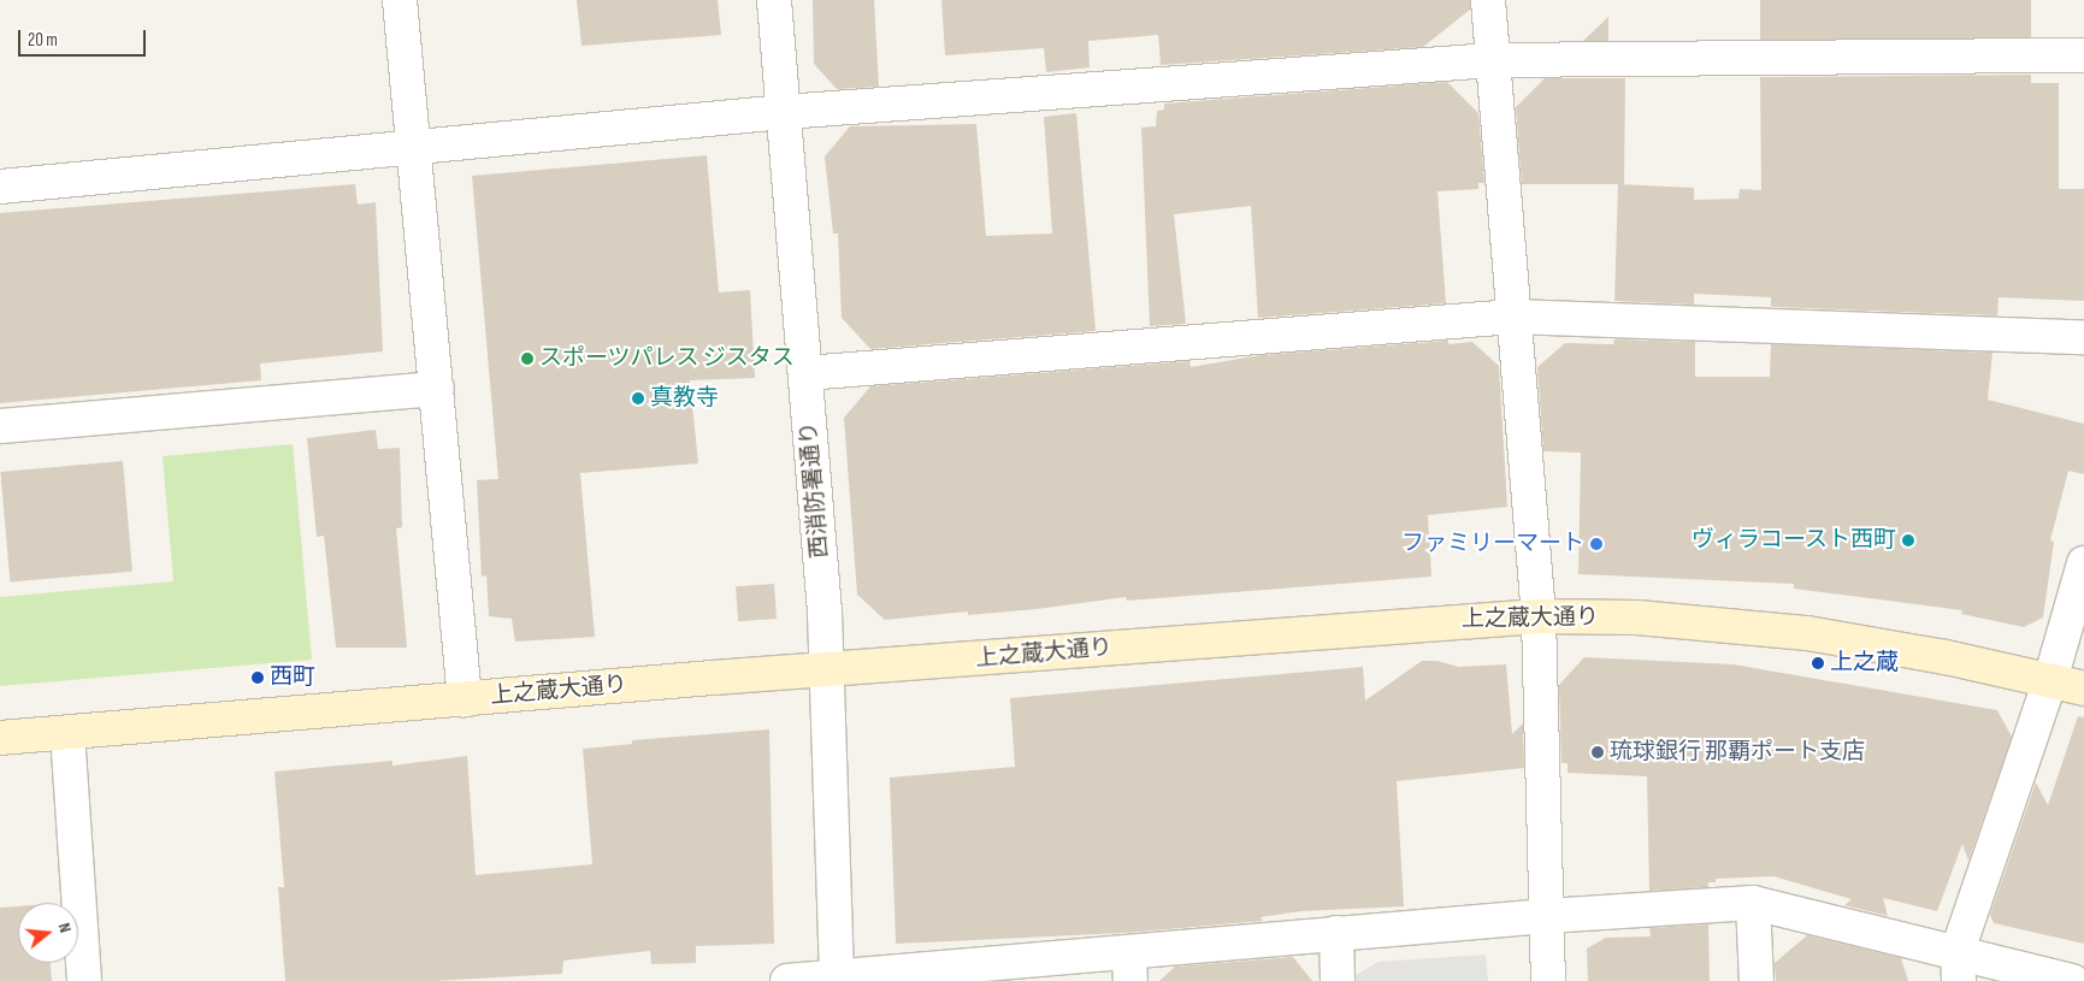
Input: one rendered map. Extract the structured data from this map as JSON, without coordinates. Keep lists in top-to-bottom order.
{
  "streets": {
    "main road": ["上之蔵大通り"],
    "street": ["西消防署通り"]
  },
  "crossings": [
    ["西消防署通り", "上之蔵大通り"]
  ],
  "places": [
    "スポーツパレス ジスタス",
    "真教寺",
    "ヴィラコースト西町",
    "ファミリーマート",
    "上之蔵",
    "西町",
    "琉球銀行 那覇ポート支店"
  ],
  "scale_bar": "20 m",
  "north": "right"
}
